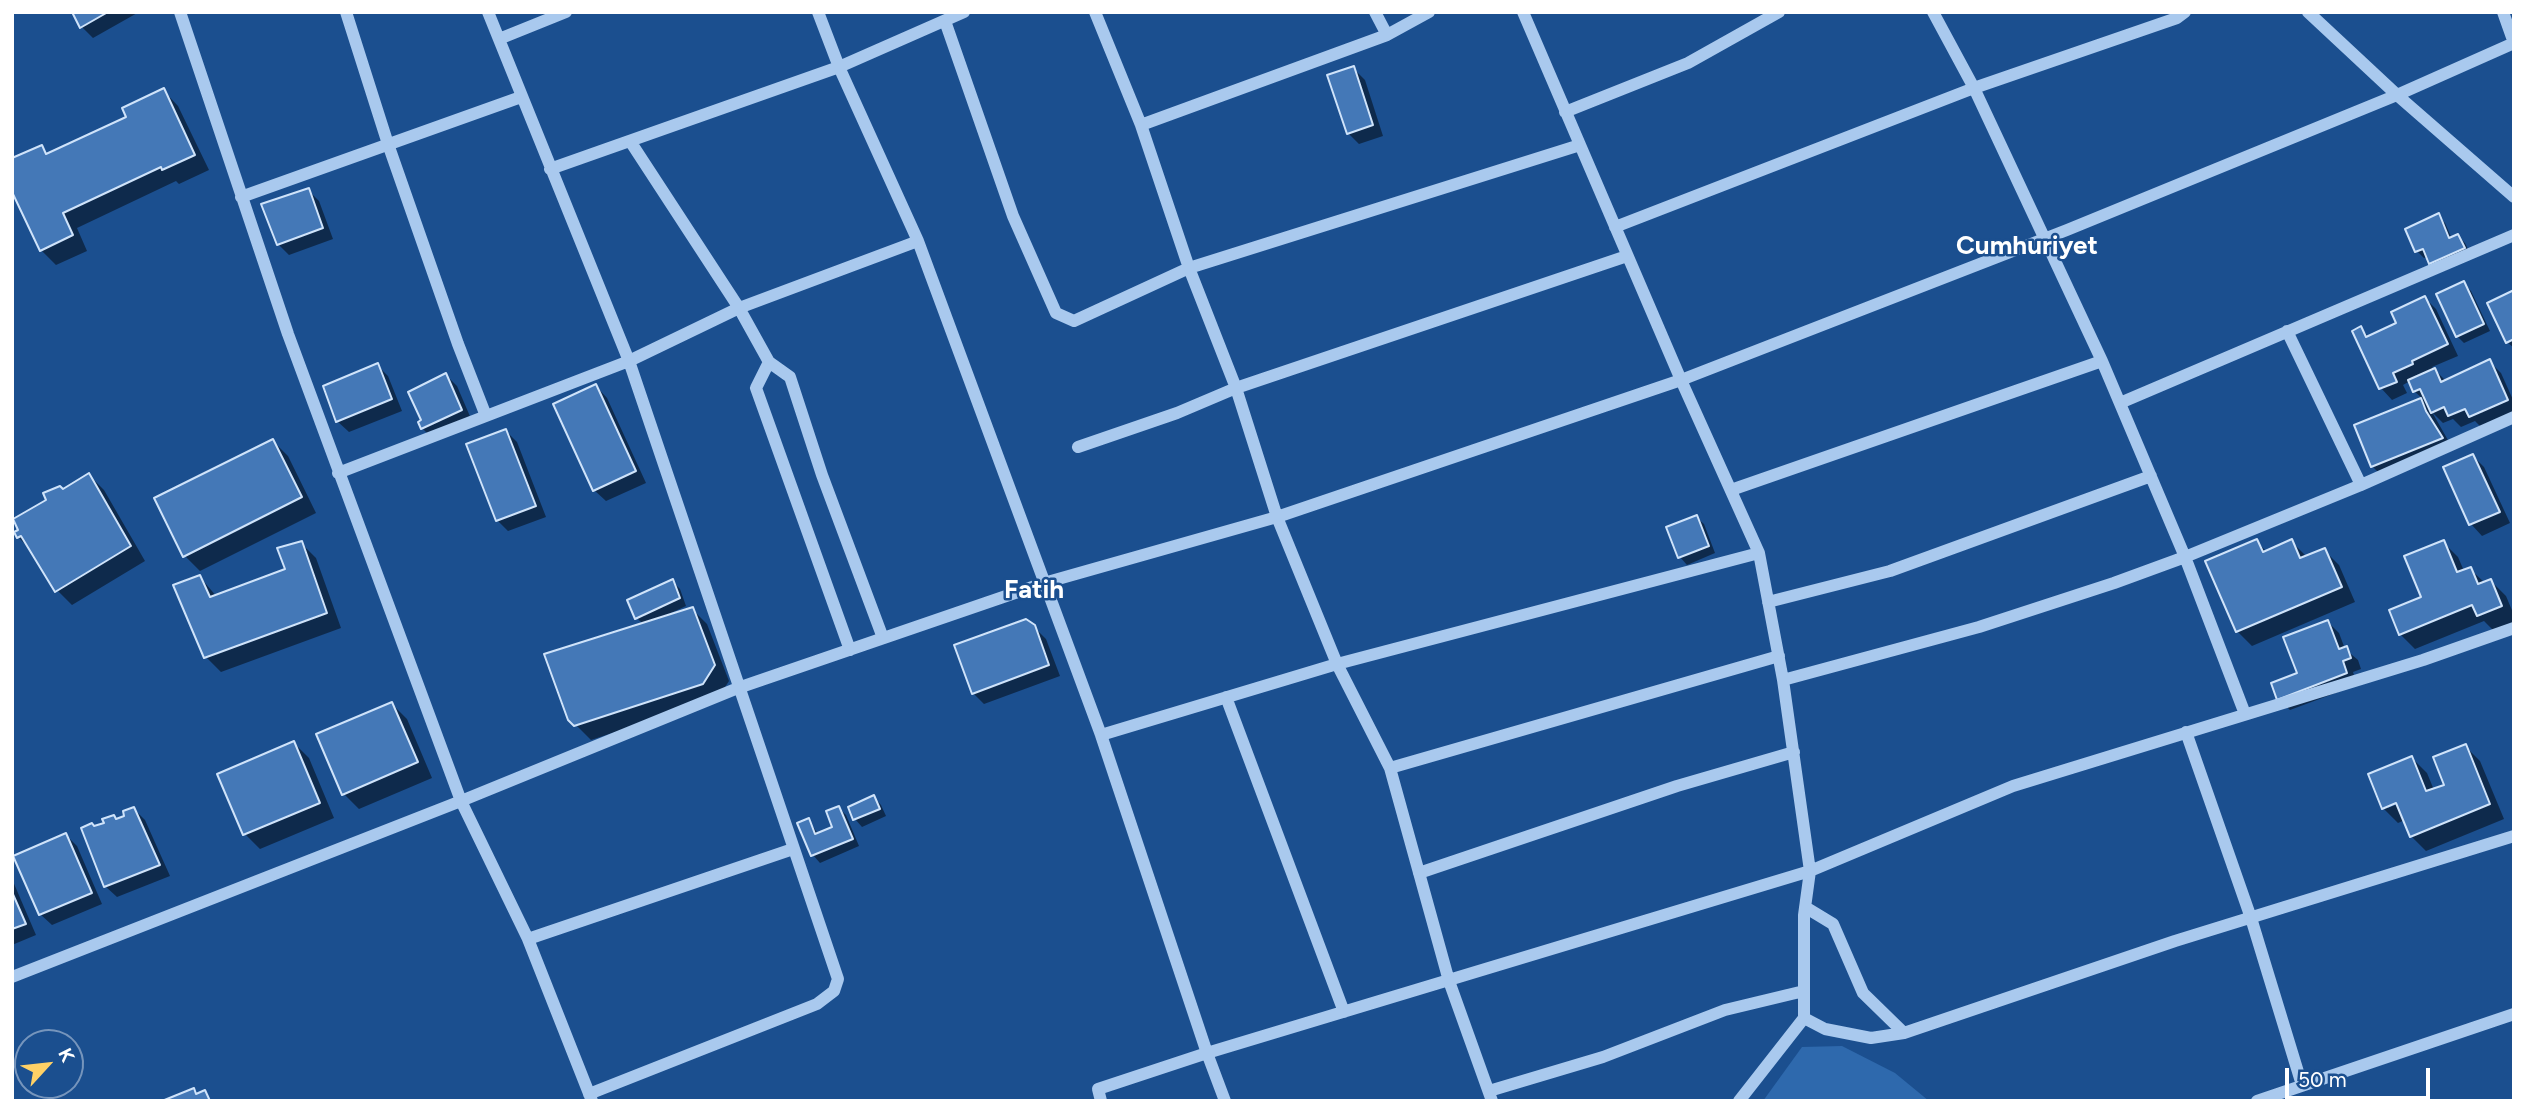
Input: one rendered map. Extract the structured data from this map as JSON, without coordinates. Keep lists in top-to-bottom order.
{
  "districts": ["Cumhuriyet", "Fatih"],
  "scale_bar": "50 m",
  "north": "top right"
}
